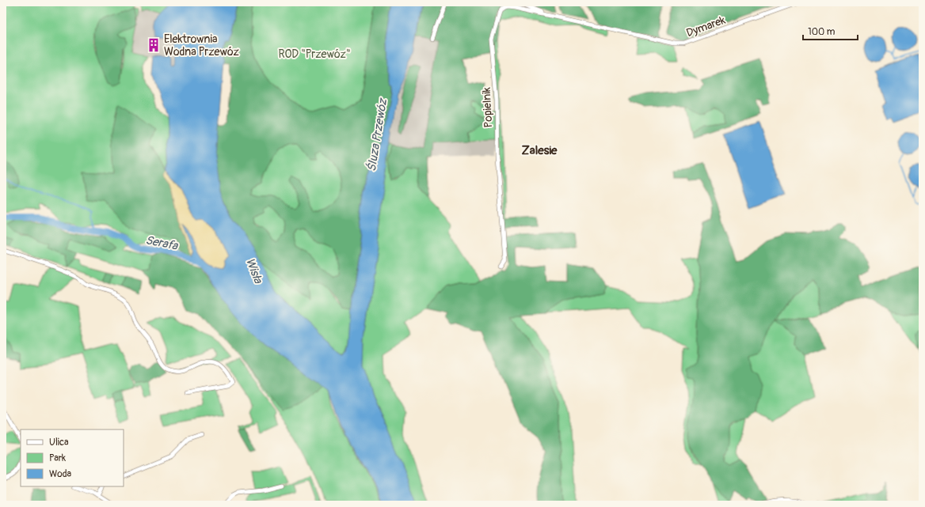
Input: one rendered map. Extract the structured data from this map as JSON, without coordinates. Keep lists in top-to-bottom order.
{
  "streets": {
    "street": ["Dymarek", "Popielnik"]
  },
  "crossings": [
    ["Dymarek", "Popielnik"]
  ],
  "districts": ["Zalesie"],
  "water": ["Śluza Przewóz", "Serafa", "Wisła"],
  "parks": ["ROD \"Przewóz\""],
  "places": {
    "building": ["Elektrownia Wodna Przewóz"]
  },
  "legend": ["Ulica", "Park", "Woda"],
  "scale_bar": "100 m"
}
